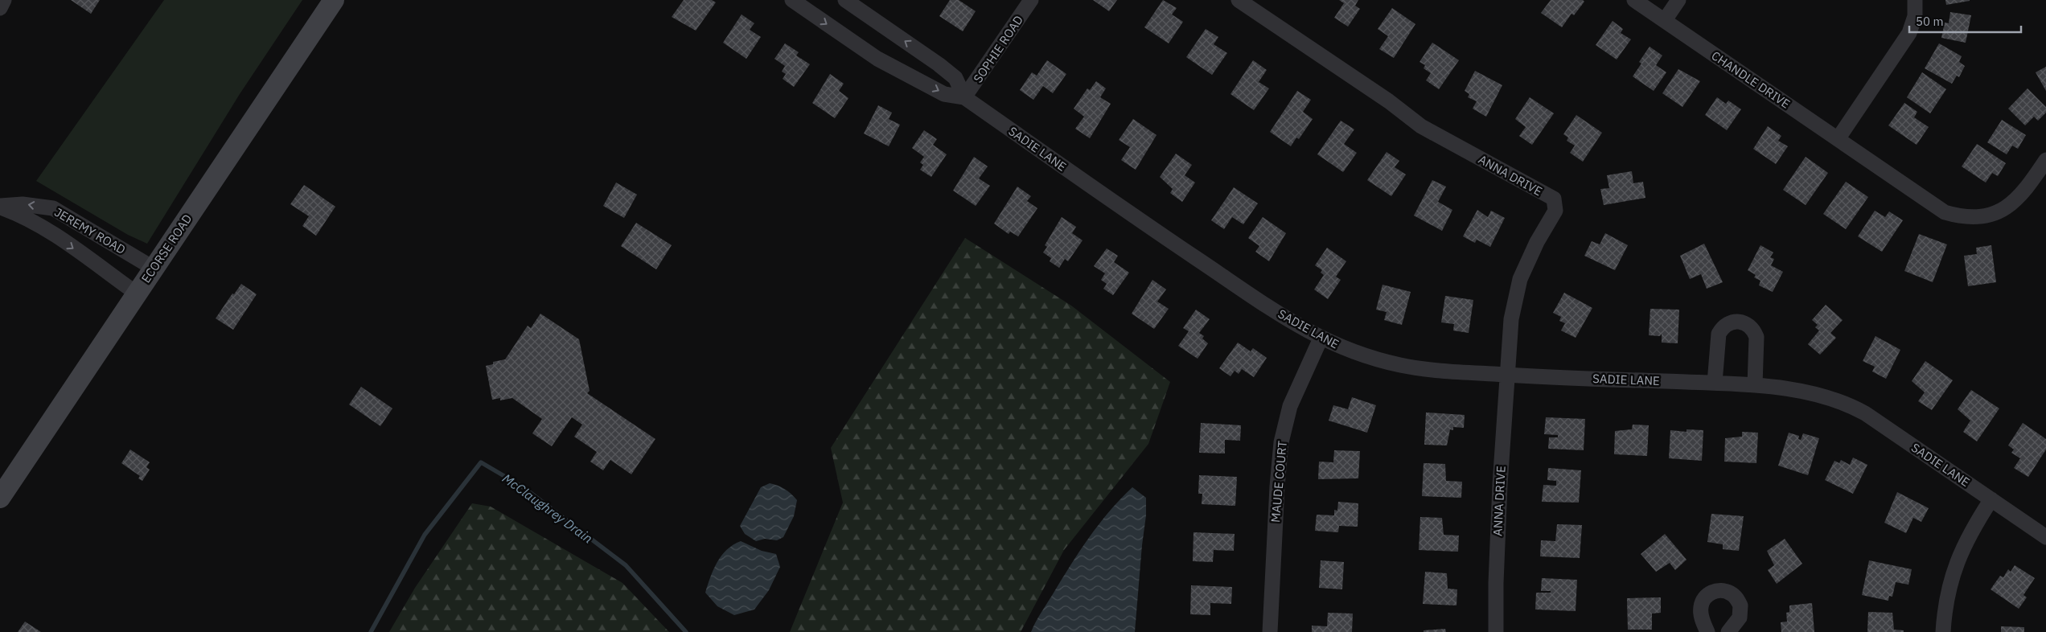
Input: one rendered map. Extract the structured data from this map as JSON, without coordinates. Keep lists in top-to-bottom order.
{
  "streets": {
    "main road": ["ECORSE ROAD"],
    "street": [
      "SOPHIE ROAD",
      "CHANDLE DRIVE",
      "SADIE LANE",
      "ANNA DRIVE",
      "JEREMY ROAD",
      "MAUDE COURT"
    ]
  },
  "crossings": [
    ["SOPHIE ROAD", "SADIE LANE"],
    ["SADIE LANE", "ANNA DRIVE"],
    ["SADIE LANE", "MAUDE COURT"],
    ["JEREMY ROAD", "ECORSE ROAD"]
  ],
  "water": ["McClaughrey Drain"],
  "scale_bar": "50 m"
}
